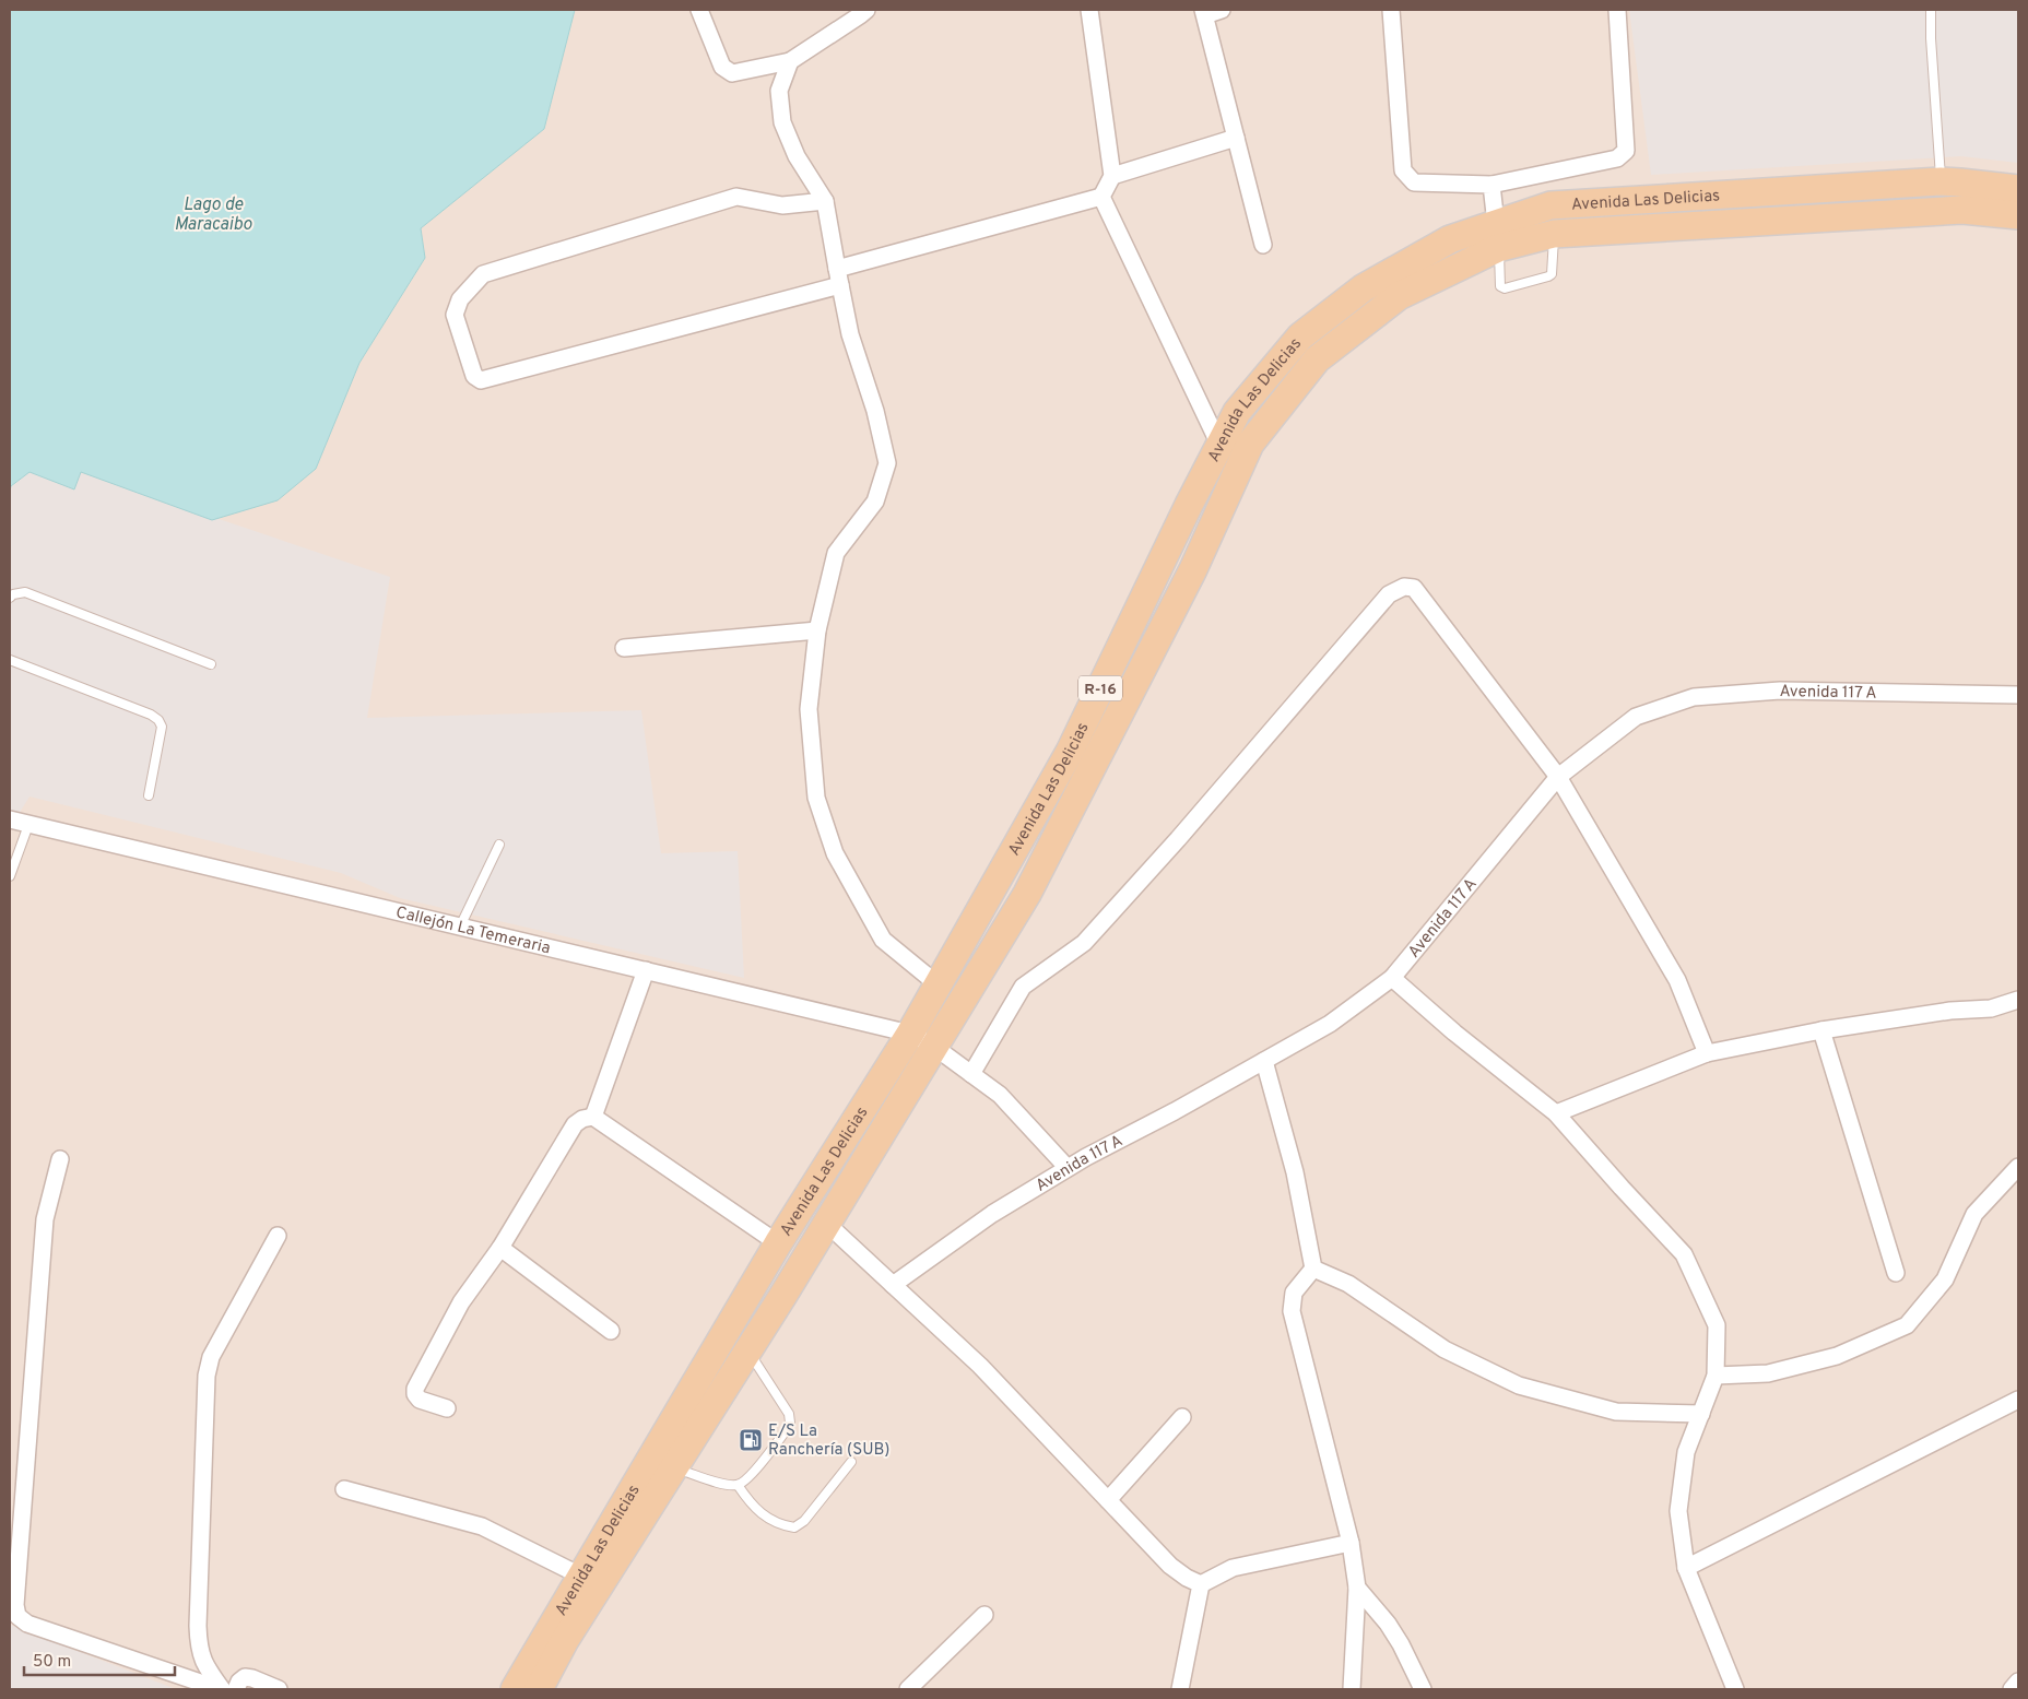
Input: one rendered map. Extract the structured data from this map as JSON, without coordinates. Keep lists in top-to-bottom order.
{
  "streets": {
    "main road": ["Avenida Las Delicias", "R-16"],
    "street": ["Avenida 117 A", "Callejón La Temeraria"]
  },
  "crossings": [
    ["Avenida Las Delicias", "Callejón La Temeraria"],
    ["Avenida 117 A", "Callejón La Temeraria"]
  ],
  "water": ["Lago de Maracaibo"],
  "places": {
    "fuel station": ["E/S La Ranchería (SUB)"]
  },
  "scale_bar": "50 m"
}
